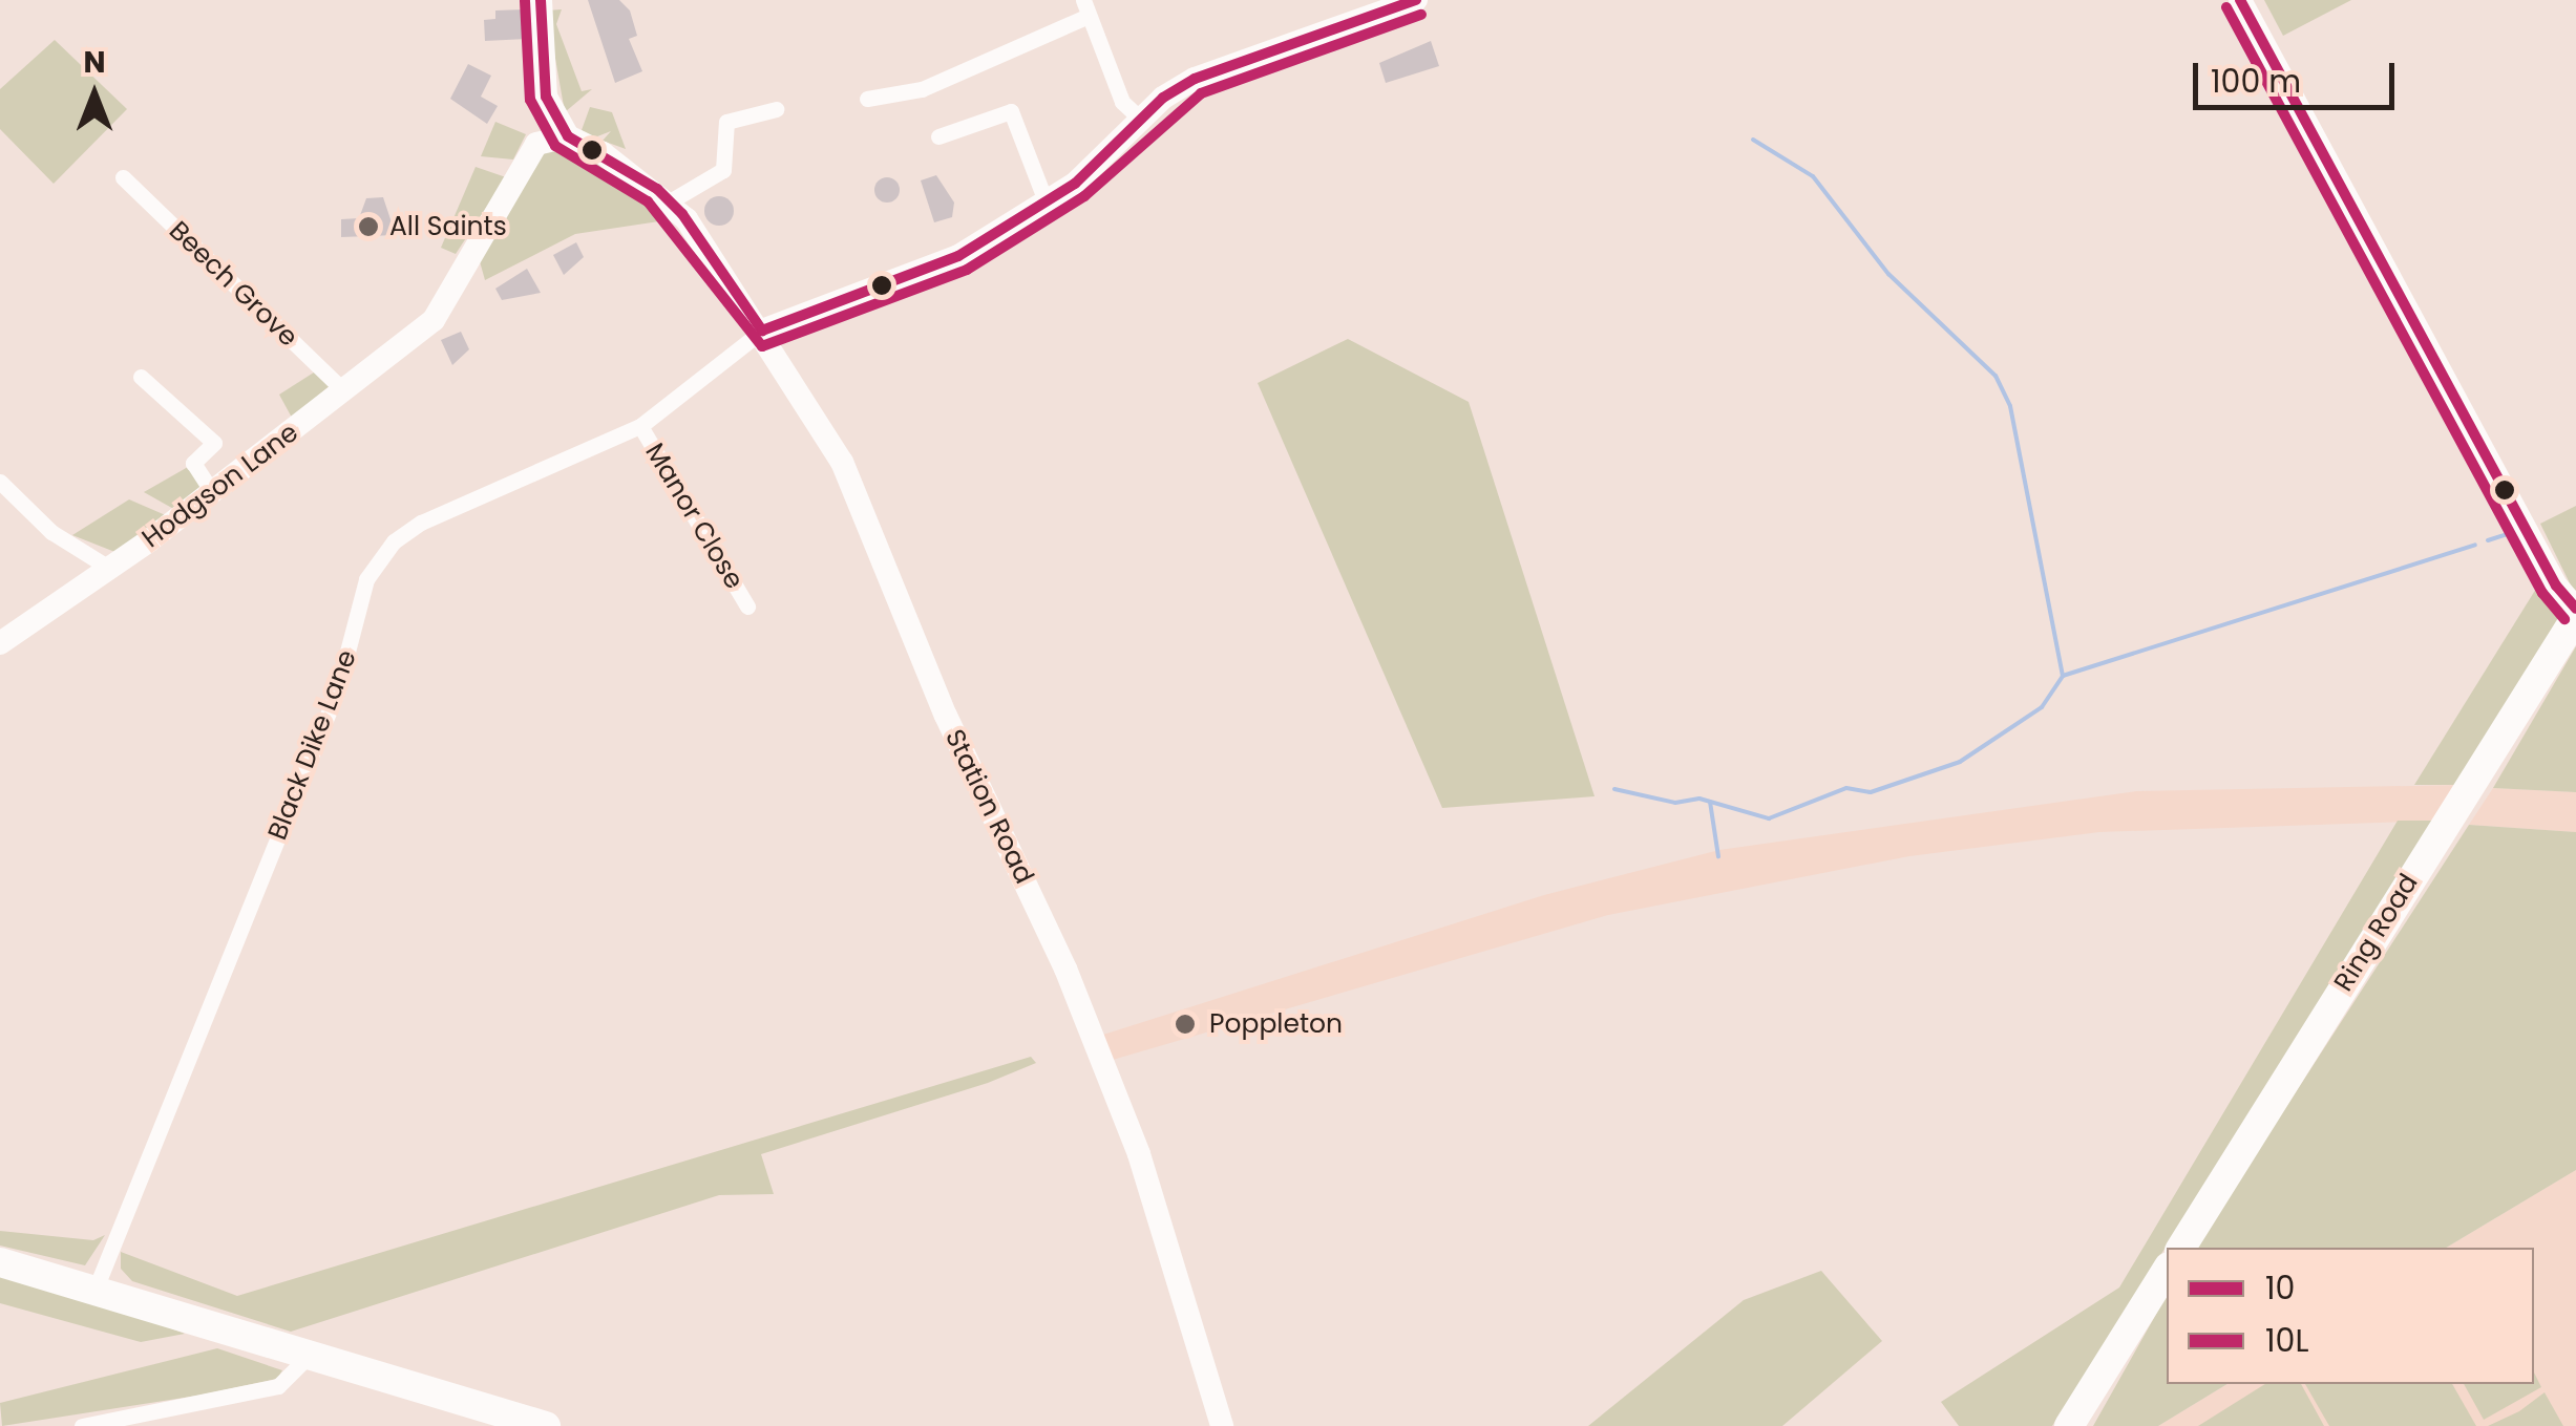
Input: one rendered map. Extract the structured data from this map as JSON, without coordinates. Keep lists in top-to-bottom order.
{
  "streets": {
    "highway": ["Ring Road"],
    "street": [
      "Beech Grove",
      "Hodgson Lane",
      "Manor Close",
      "Black Dike Lane",
      "Station Road"
    ]
  },
  "crossings": [
    ["Beech Grove", "Hodgson Lane"],
    ["Manor Close", "Black Dike Lane"],
    ["Black Dike Lane", "Station Road"]
  ],
  "places": ["All Saints", "Poppleton"],
  "lines": ["transit line 10", "transit line 10L"],
  "legend": ["10", "10L"],
  "scale_bar": "100 m",
  "north": "top"
}
